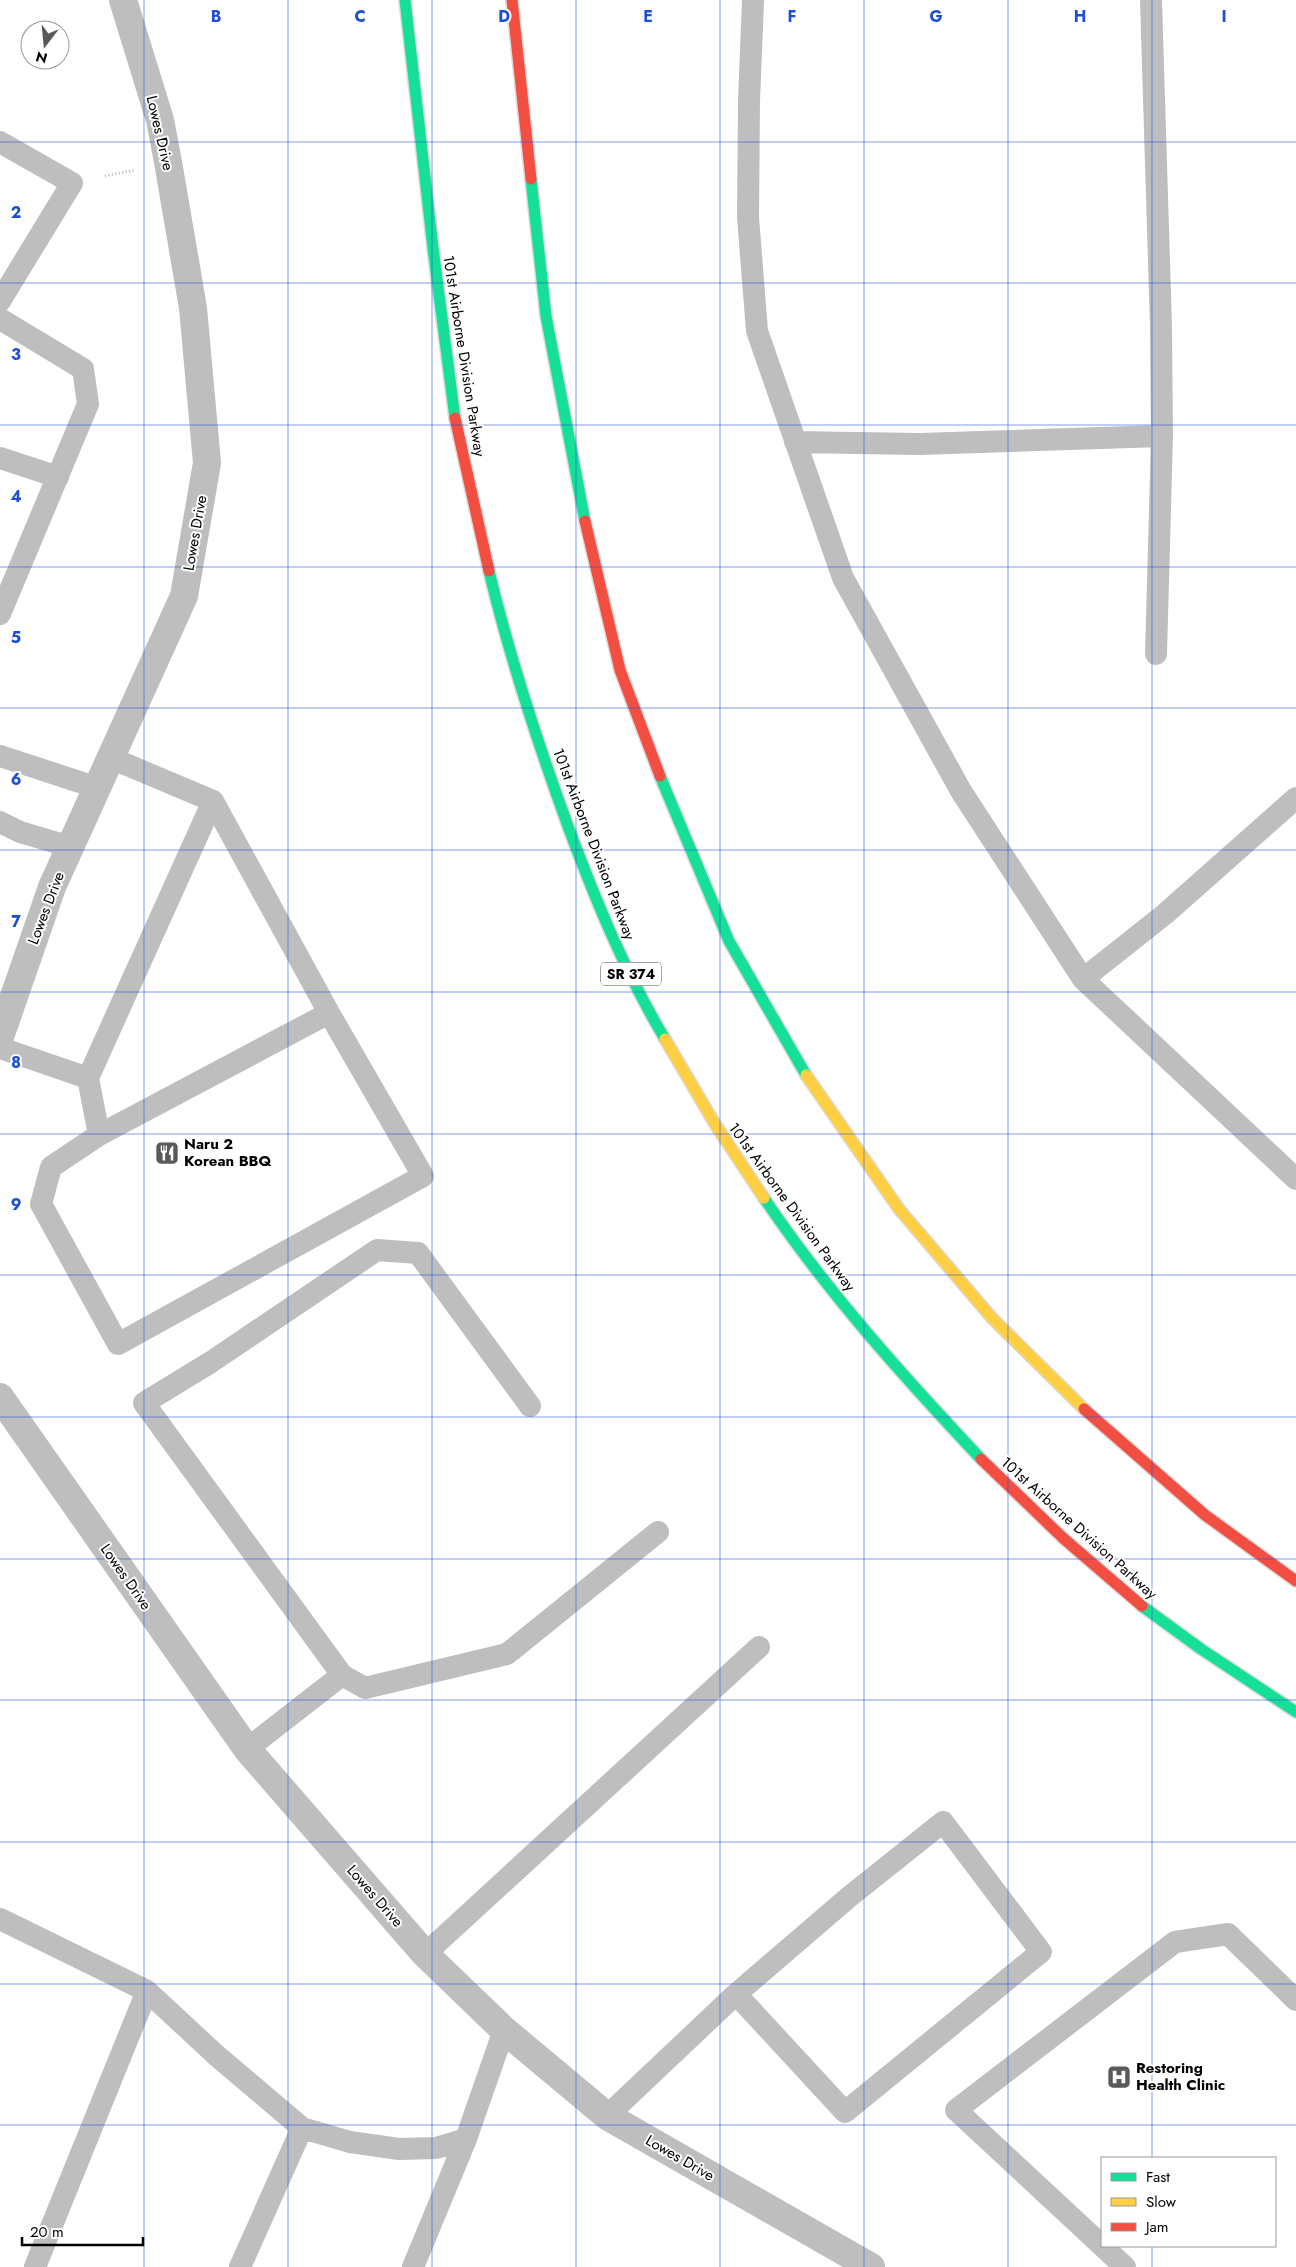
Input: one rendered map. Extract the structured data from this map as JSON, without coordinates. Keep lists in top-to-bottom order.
{
  "streets": {
    "highway": ["101st Airborne Division Parkway", "SR 374"],
    "street": ["Lowes Drive"]
  },
  "places": {
    "restaurant": ["Naru 2 Korean BBQ"],
    "hospital": ["Restoring Health Clinic"]
  },
  "legend": ["Fast", "Slow", "Jam"],
  "scale_bar": "20 m",
  "north": "bottom",
  "grid": {
    "columns": [
      "B",
      "C",
      "D",
      "E",
      "F",
      "G",
      "H",
      "I"
    ],
    "rows": [
      "2",
      "3",
      "4",
      "5",
      "6",
      "7",
      "8",
      "9"
    ]
  }
}
